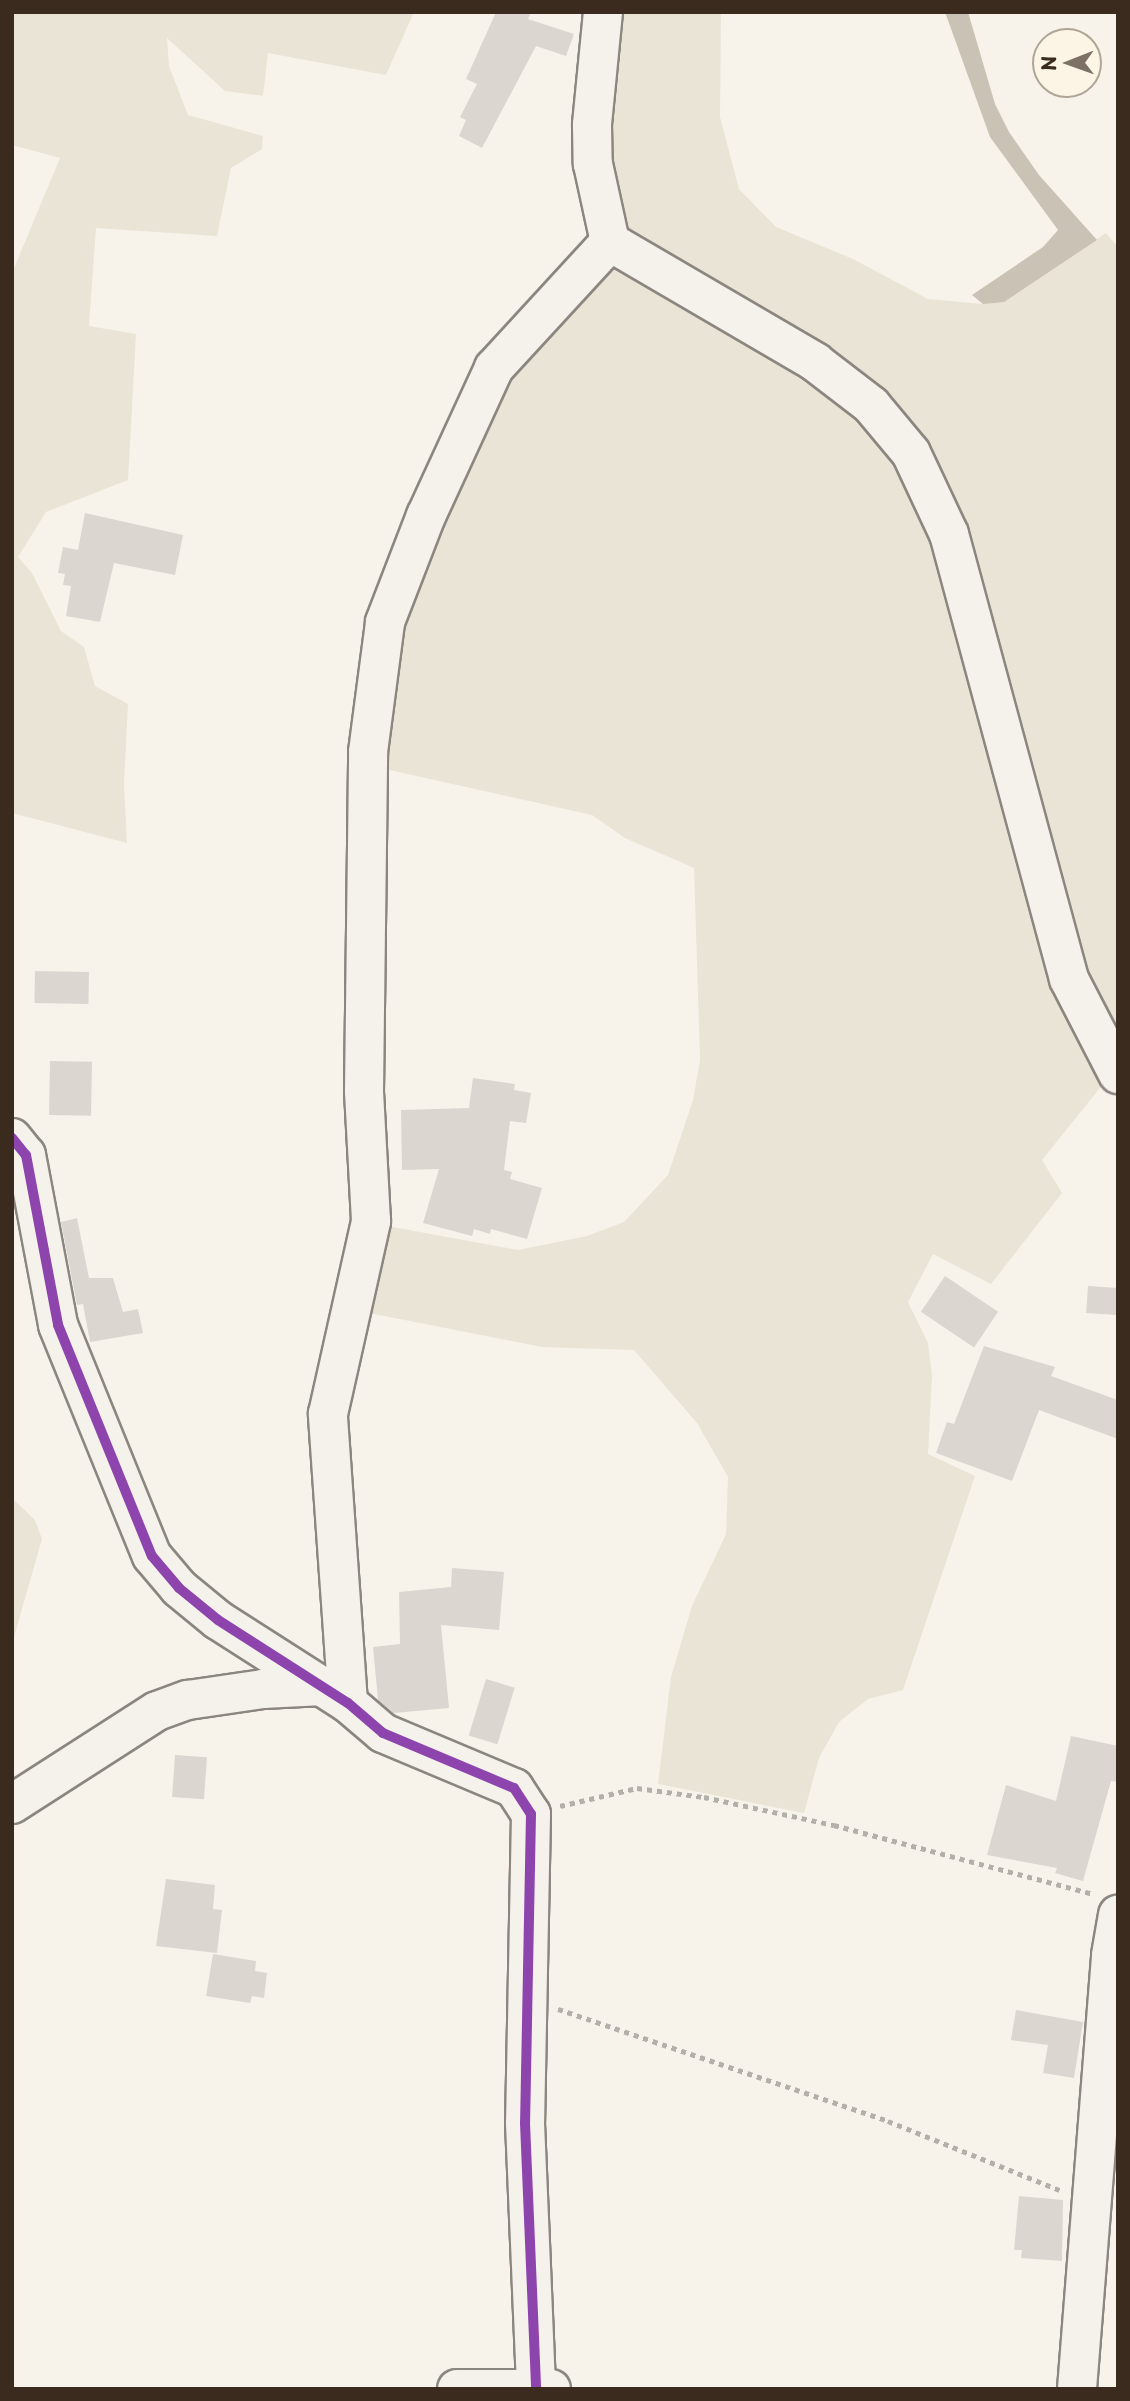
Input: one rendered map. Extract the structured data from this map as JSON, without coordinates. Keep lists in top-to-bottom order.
{
  "north": "left"
}
